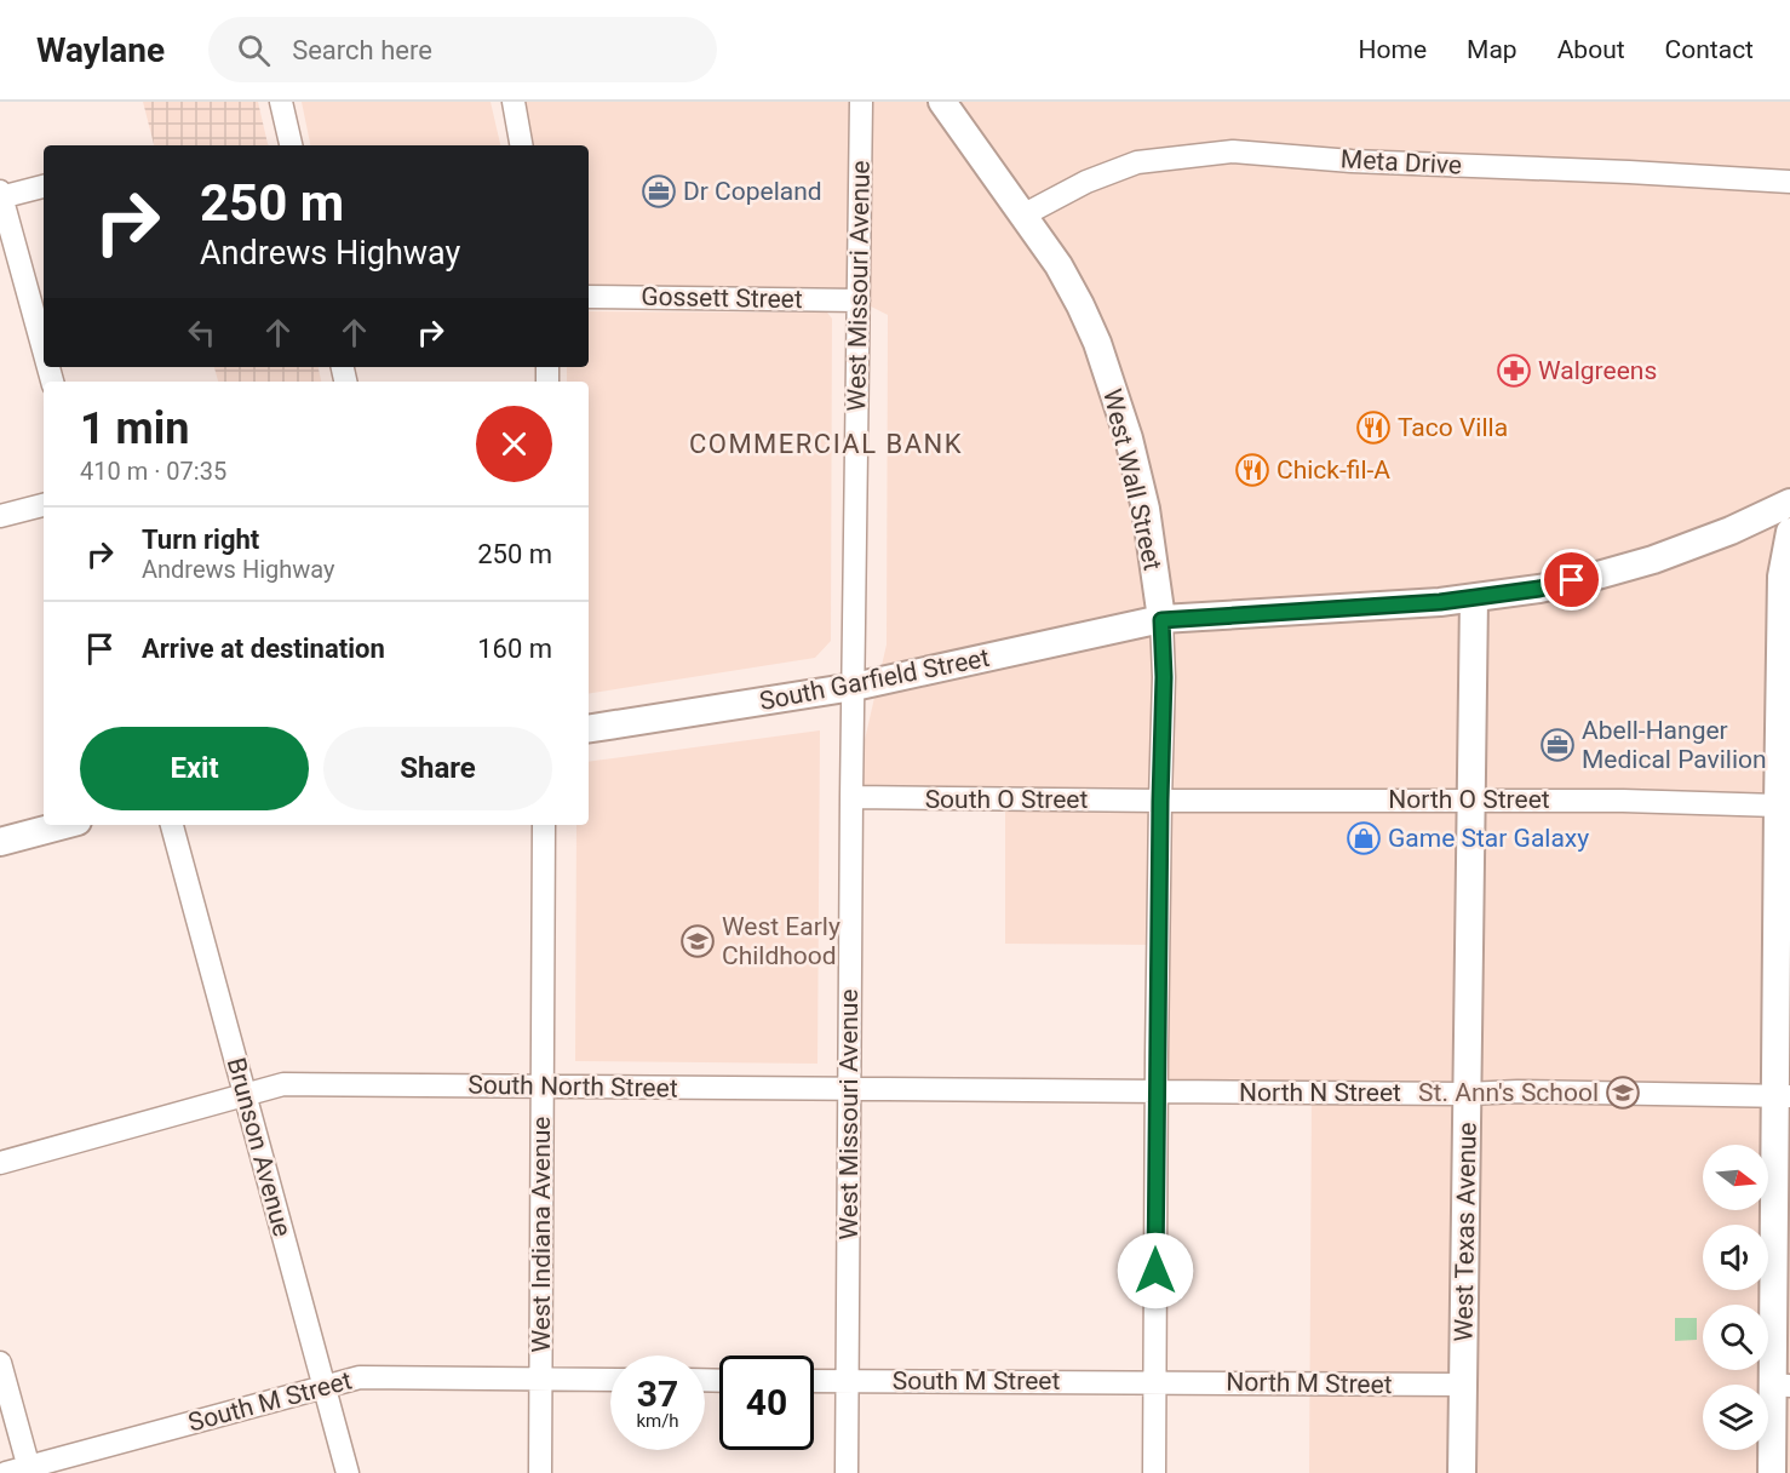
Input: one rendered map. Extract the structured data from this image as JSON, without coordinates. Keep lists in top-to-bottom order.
{
  "streets": {
    "main road": ["West Wall Street", "South Garfield Street", "West Texas Avenue"],
    "street": [
      "Meta Drive",
      "West Missouri Avenue",
      "Gossett Street",
      "South O Street",
      "North O Street",
      "South North Street",
      "North N Street",
      "Brunson Avenue",
      "West Indiana Avenue",
      "South M Street",
      "North M Street"
    ]
  },
  "crossings": [
    ["Meta Drive", "West Wall Street"],
    ["West Missouri Avenue", "Gossett Street"],
    ["West Missouri Avenue", "South Garfield Street"],
    ["West Missouri Avenue", "South O Street"],
    ["West Missouri Avenue", "South North Street"],
    ["West Missouri Avenue", "South M Street"],
    ["West Wall Street", "South Garfield Street"],
    ["West Wall Street", "South O Street"],
    ["West Wall Street", "North O Street"],
    ["West Wall Street", "South North Street"],
    ["West Wall Street", "North N Street"],
    ["West Wall Street", "South M Street"],
    ["West Wall Street", "North M Street"],
    ["South Garfield Street", "West Texas Avenue"],
    ["South O Street", "North O Street"],
    ["North O Street", "West Texas Avenue"],
    ["South North Street", "North N Street"],
    ["South North Street", "Brunson Avenue"],
    ["South North Street", "West Indiana Avenue"],
    ["North N Street", "West Texas Avenue"],
    ["Brunson Avenue", "South M Street"],
    ["West Texas Avenue", "North M Street"],
    ["West Indiana Avenue", "South M Street"],
    ["South M Street", "North M Street"]
  ],
  "districts": ["COMMERCIAL BANK"],
  "places": {
    "office": ["Dr Copeland", "Abell-Hanger Medical Pavilion"],
    "pharmacy": ["Walgreens"],
    "restaurant": ["Taco Villa", "Chick-fil-A"],
    "shop": ["Game Star Galaxy"],
    "school or university": ["West Early Childhood", "St. Ann's School"]
  },
  "north": "right",
  "page": {
    "header": "Waylane",
    "search": "Search here",
    "nav": [
      "Home",
      "Map",
      "About",
      "Contact"
    ],
    "turn": ["250 m", "Andrews Highway"],
    "heading": ["1 min", "410 m · 07:35"],
    "list": [
      {
        "name": "Turn right",
        "note": "Andrews Highway",
        "value": "250 m"
      },
      {
        "name": "Arrive at destination",
        "value": "160 m"
      }
    ],
    "buttons": ["Exit", "Share"],
    "speed": "37 km/h",
    "limit": "40"
  }
}
